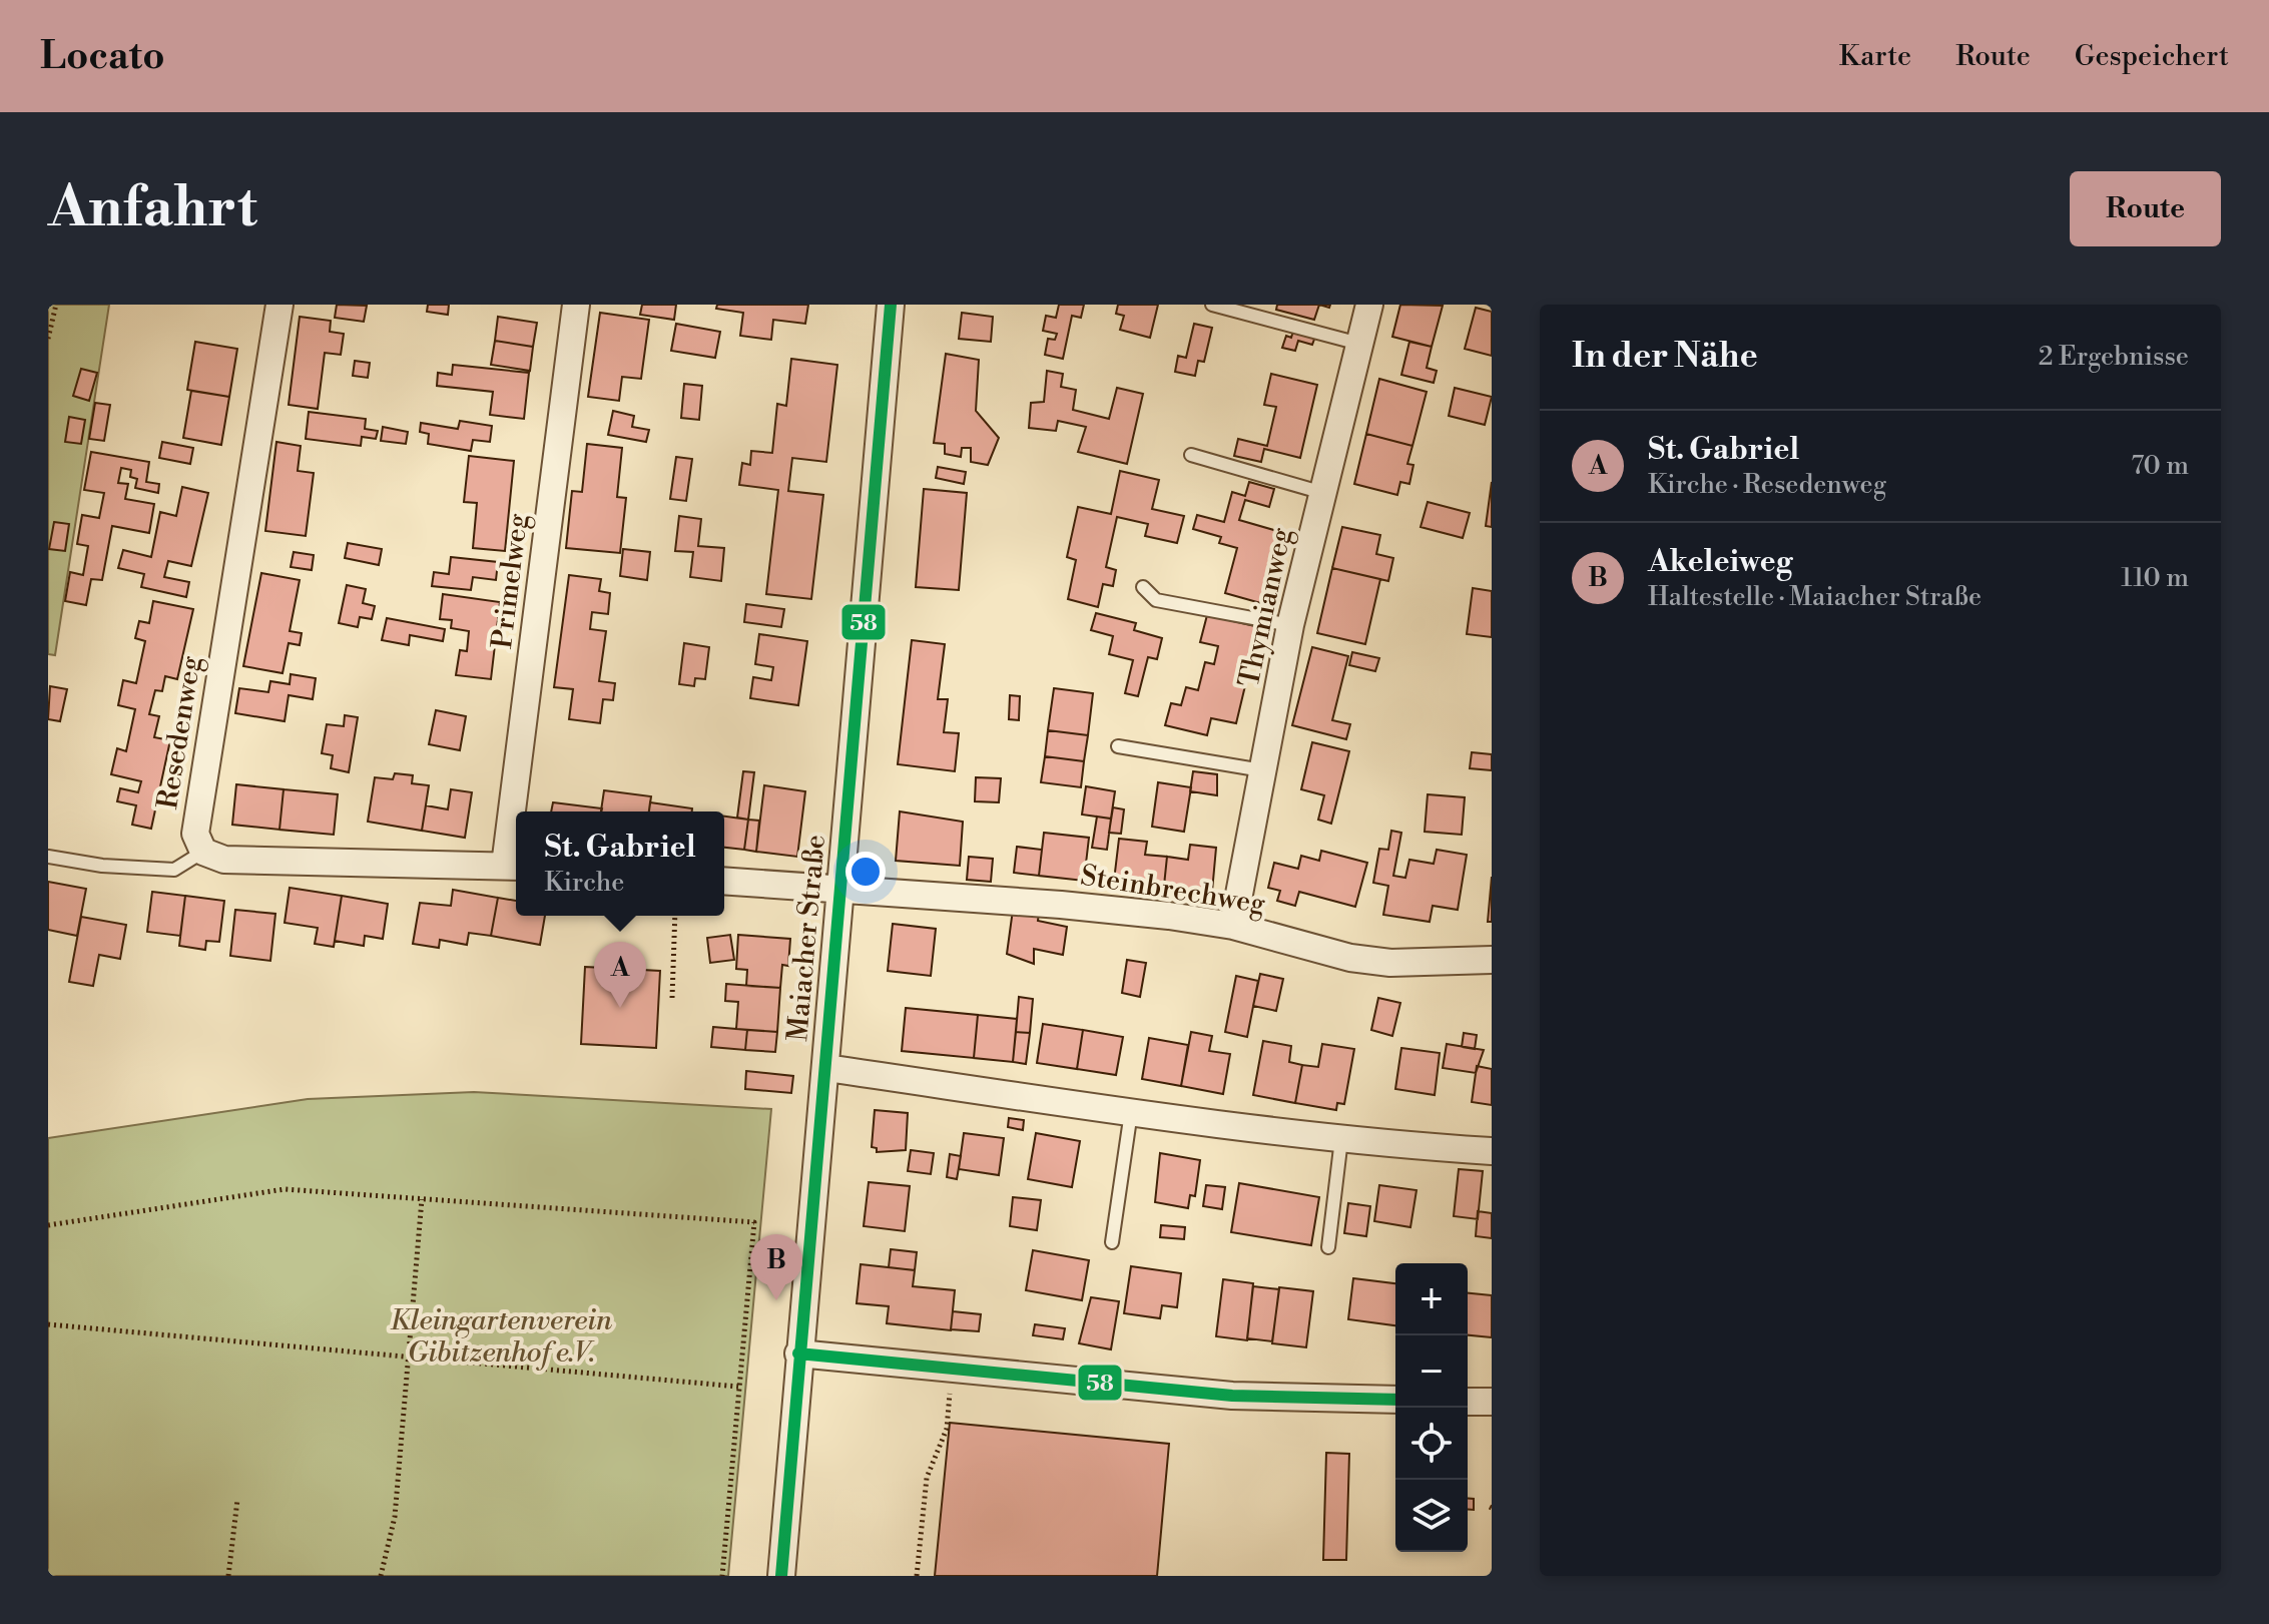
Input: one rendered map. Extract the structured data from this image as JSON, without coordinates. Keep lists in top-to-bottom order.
{
  "streets": {
    "street": [
      "Primelweg",
      "Thymianweg",
      "Resedenweg",
      "Steinbrechweg",
      "Maiacher Straße"
    ]
  },
  "crossings": [
    ["Thymianweg", "Steinbrechweg"],
    ["Steinbrechweg", "Maiacher Straße"]
  ],
  "parks": ["Kleingartenverein Gibitzenhof e.V."],
  "lines": ["transit line 58"],
  "page": {
    "header": "Locato",
    "nav": ["Karte", "Route", "Gespeichert"],
    "buttons": "Route",
    "title": "Anfahrt",
    "heading": ["In der Nähe", "2 Ergebnisse"],
    "list": [
      {
        "mark": "A",
        "name": "St. Gabriel",
        "note": "Kirche · Resedenweg",
        "value": "70 m"
      },
      {
        "mark": "B",
        "name": "Akeleiweg",
        "note": "Haltestelle · Maiacher Straße",
        "value": "110 m"
      }
    ],
    "popup": ["St. Gabriel", "Kirche"],
    "pins": ["A", "B"],
    "map_buttons": ["+", "−"]
  }
}
